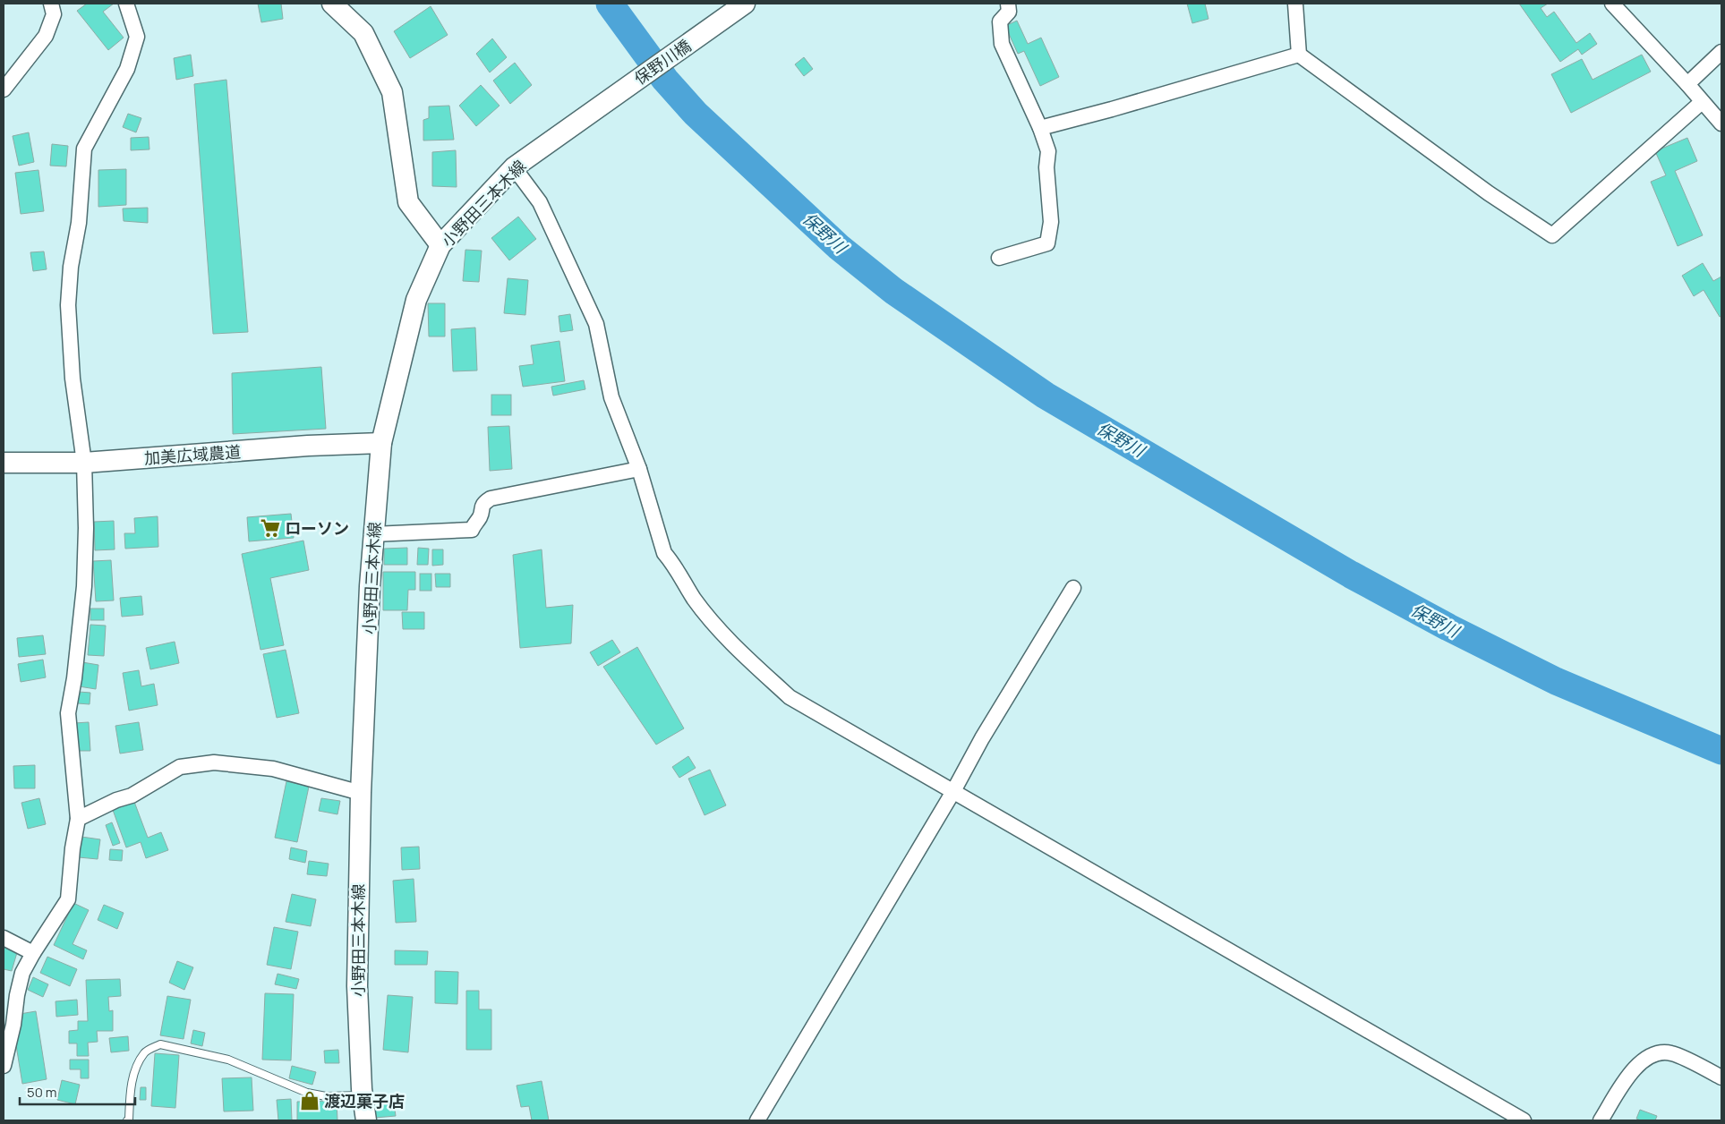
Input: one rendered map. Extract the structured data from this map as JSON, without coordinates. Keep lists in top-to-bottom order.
{
  "streets": {
    "main road": ["保野川橋", "小野田三本木線", "加美広域農道"]
  },
  "crossings": [
    ["保野川橋", "小野田三本木線"],
    ["小野田三本木線", "加美広域農道"]
  ],
  "water": ["保野川"],
  "places": {
    "supermarket": ["ローソン"],
    "shop": ["渡辺菓子店"]
  },
  "scale_bar": "50 m"
}
